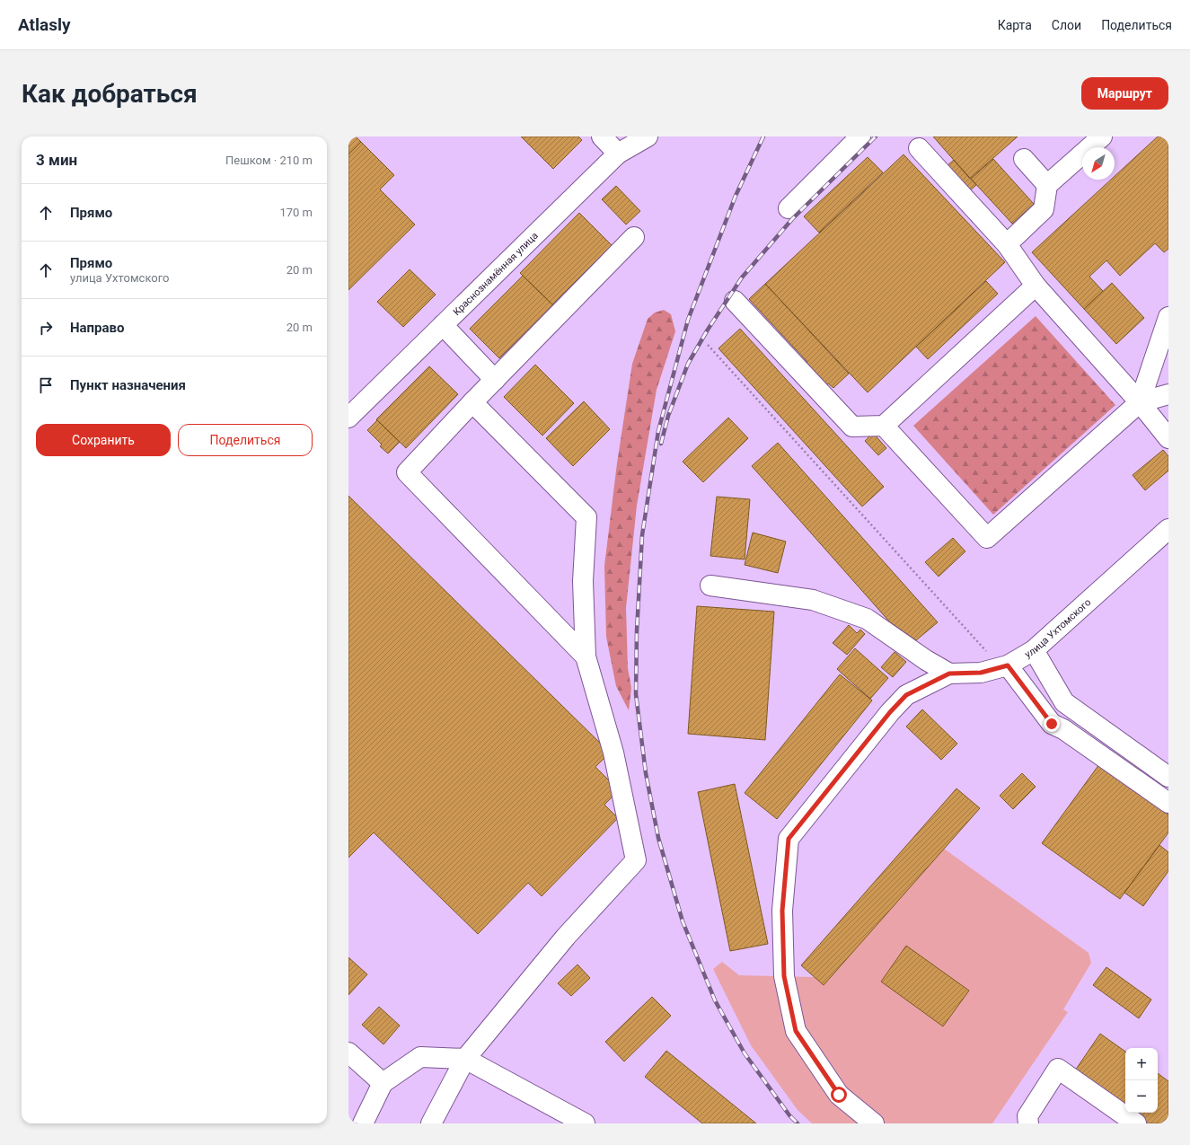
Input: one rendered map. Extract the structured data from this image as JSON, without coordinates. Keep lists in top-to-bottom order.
{
  "streets": {
    "street": ["Краснознамённая улица", "улица Ухтомского"]
  },
  "north": "bottom left",
  "page": {
    "header": "Atlasly",
    "nav": ["Карта", "Слои", "Поделиться"],
    "buttons": [
      "Маршрут",
      ["Сохранить", "Поделиться"]
    ],
    "title": "Как добраться",
    "heading": ["3 мин", "Пешком · 210 m"],
    "list": [
      ["Прямо", "170 m"],
      ["Прямо", "улица Ухтомского", "20 m"],
      ["Направо", "20 m"],
      "Пункт назначения"
    ],
    "map_buttons": ["+", "−"]
  }
}
